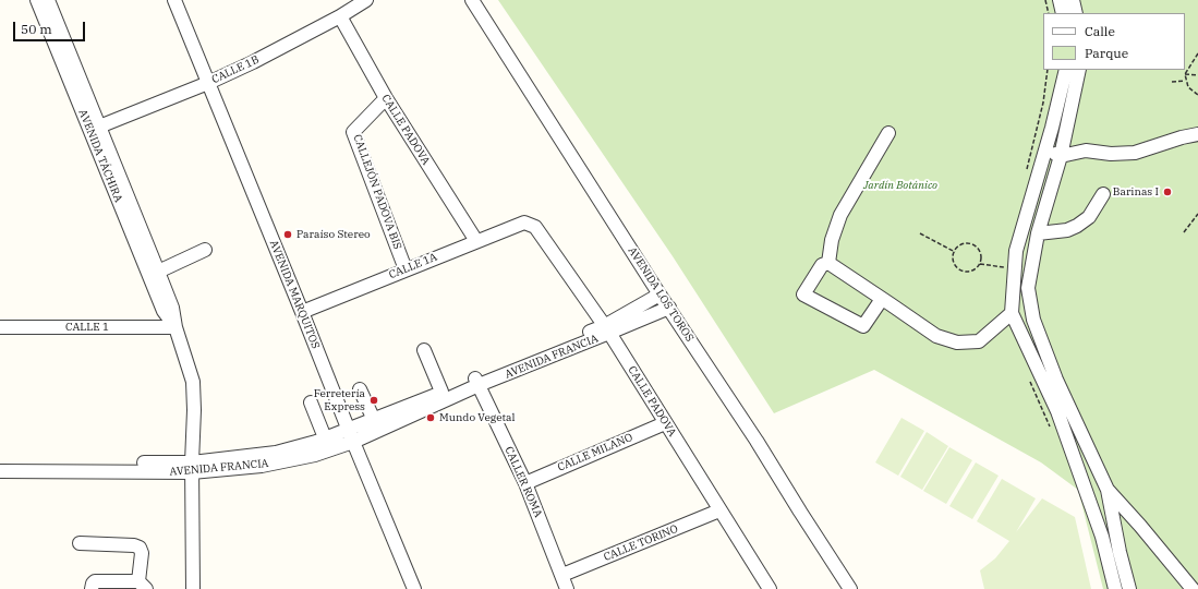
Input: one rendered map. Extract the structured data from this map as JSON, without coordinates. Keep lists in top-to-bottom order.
{
  "streets": {
    "street": [
      "CALLE 1B",
      "CALLE PADOVA",
      "AVENIDA TÁCHIRA",
      "CALLEJÓN PADOVA BIS",
      "CALLE 1A",
      "AVENIDA MARQUITOS",
      "AVENIDA LOS TOROS",
      "CALLE 1",
      "AVENIDA FRANCIA",
      "CALLE MILANO",
      "CALLER ROMA",
      "CALLE TORINO"
    ]
  },
  "crossings": [
    ["CALLE 1B", "CALLE PADOVA"],
    ["CALLE 1B", "AVENIDA MARQUITOS"],
    ["CALLE PADOVA", "CALLEJÓN PADOVA BIS"],
    ["CALLE PADOVA", "CALLE 1A"],
    ["CALLE PADOVA", "AVENIDA FRANCIA"],
    ["CALLE PADOVA", "CALLE MILANO"],
    ["CALLE PADOVA", "CALLE TORINO"],
    ["CALLEJÓN PADOVA BIS", "CALLE 1A"],
    ["CALLE 1A", "AVENIDA MARQUITOS"],
    ["AVENIDA MARQUITOS", "AVENIDA FRANCIA"],
    ["AVENIDA LOS TOROS", "AVENIDA FRANCIA"],
    ["AVENIDA FRANCIA", "CALLER ROMA"],
    ["CALLE MILANO", "CALLER ROMA"],
    ["CALLER ROMA", "CALLE TORINO"]
  ],
  "parks": ["Jardín Botánico"],
  "places": [
    "Barinas I",
    "Paraíso Stereo",
    "Ferretería Express",
    "Mundo Vegetal"
  ],
  "legend": ["Calle", "Parque"],
  "scale_bar": "50 m"
}
